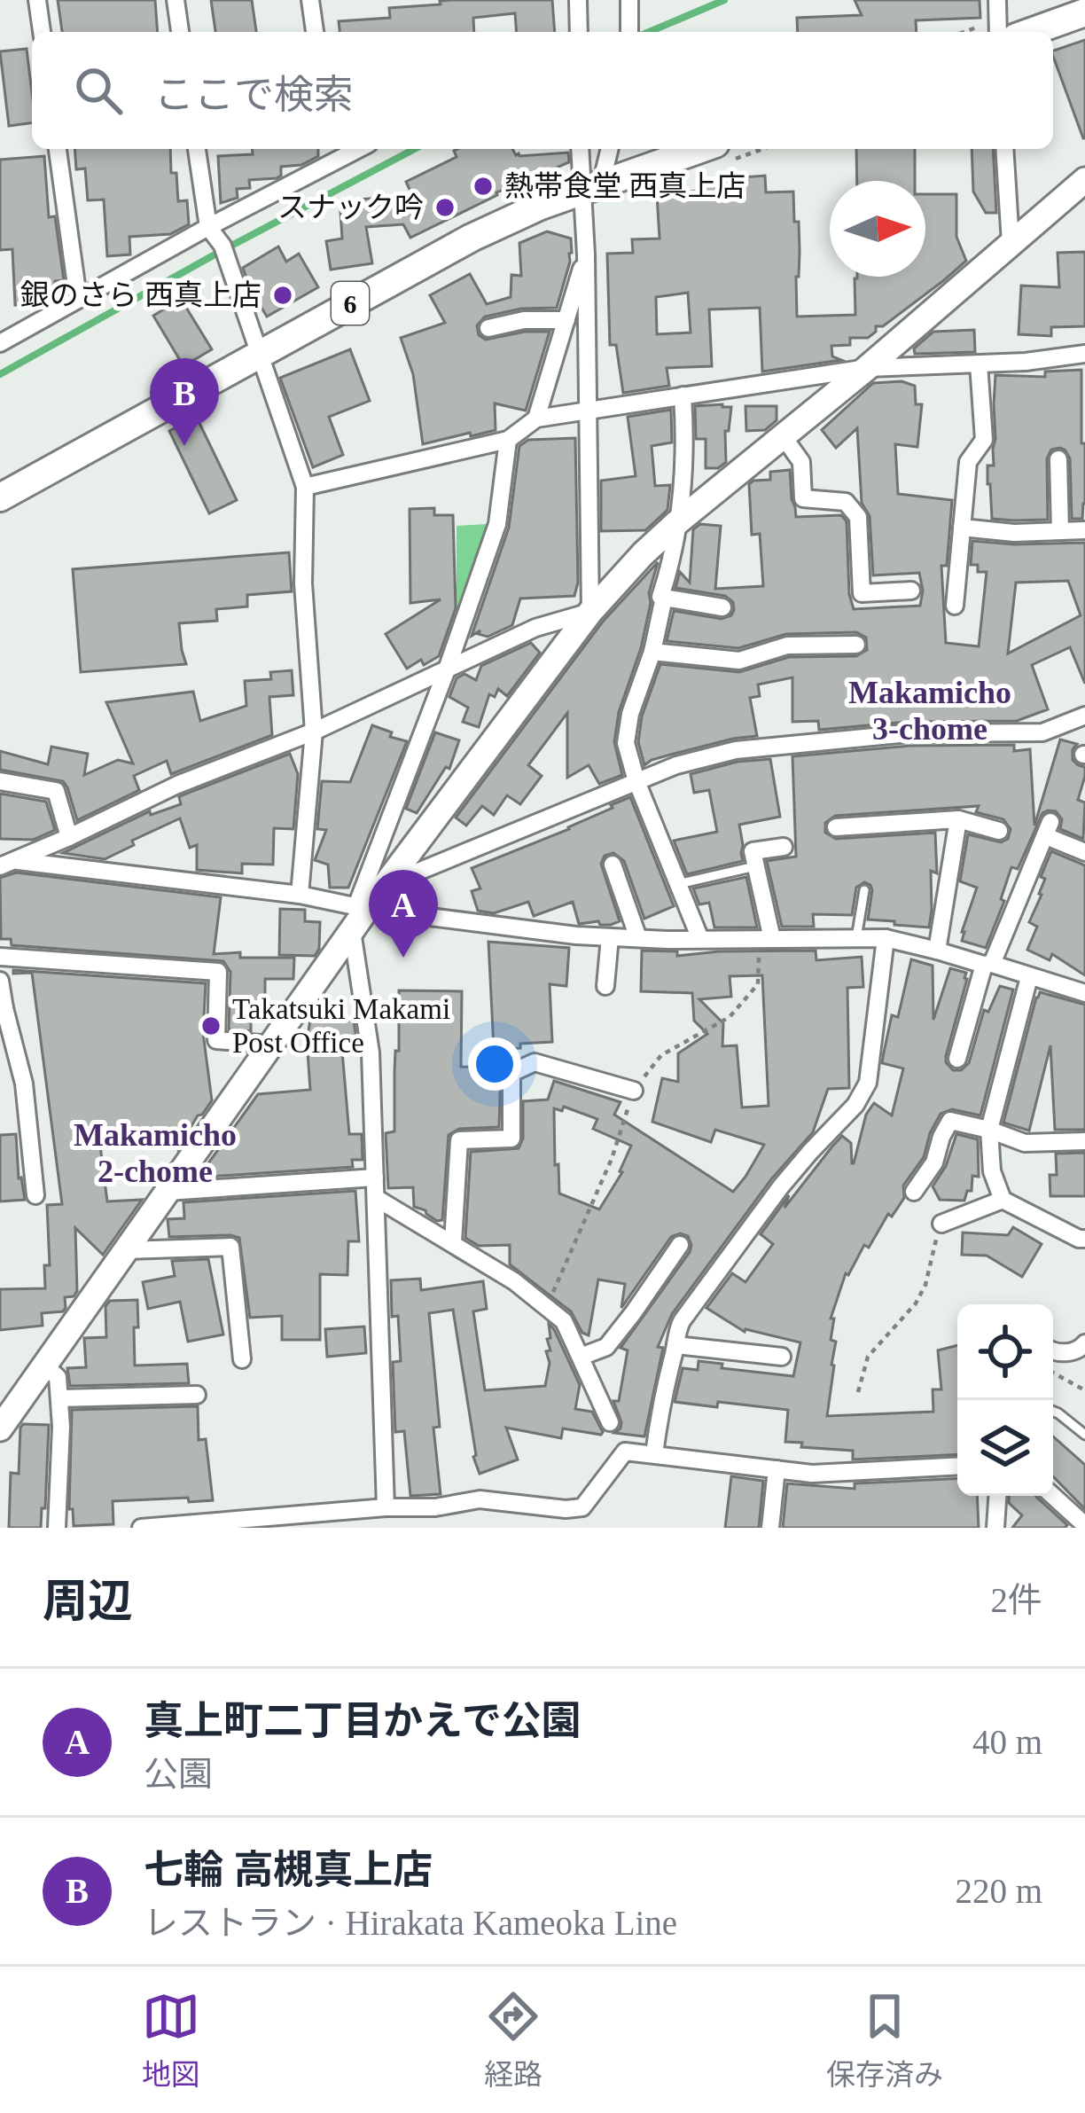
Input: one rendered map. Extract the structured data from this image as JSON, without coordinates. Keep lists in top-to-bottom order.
{
  "streets": {
    "main road": ["6"]
  },
  "districts": ["Makamicho 3-chome", "Makamicho 2-chome"],
  "places": [
    "熱帯食堂 西真上店",
    "スナック吟",
    "銀のさら 西真上店",
    "Takatsuki Makami Post Office"
  ],
  "north": "right",
  "page": {
    "search": "ここで検索",
    "pins": ["B", "A"],
    "heading": ["周辺", "2件"],
    "list": [
      {
        "mark": "A",
        "name": "真上町二丁目かえで公園",
        "note": "公園",
        "value": "40 m"
      },
      {
        "mark": "B",
        "name": "七輪 高槻真上店",
        "note": "レストラン · Hirakata Kameoka Line",
        "value": "220 m"
      }
    ],
    "nav": ["地図", "経路", "保存済み"]
  }
}
